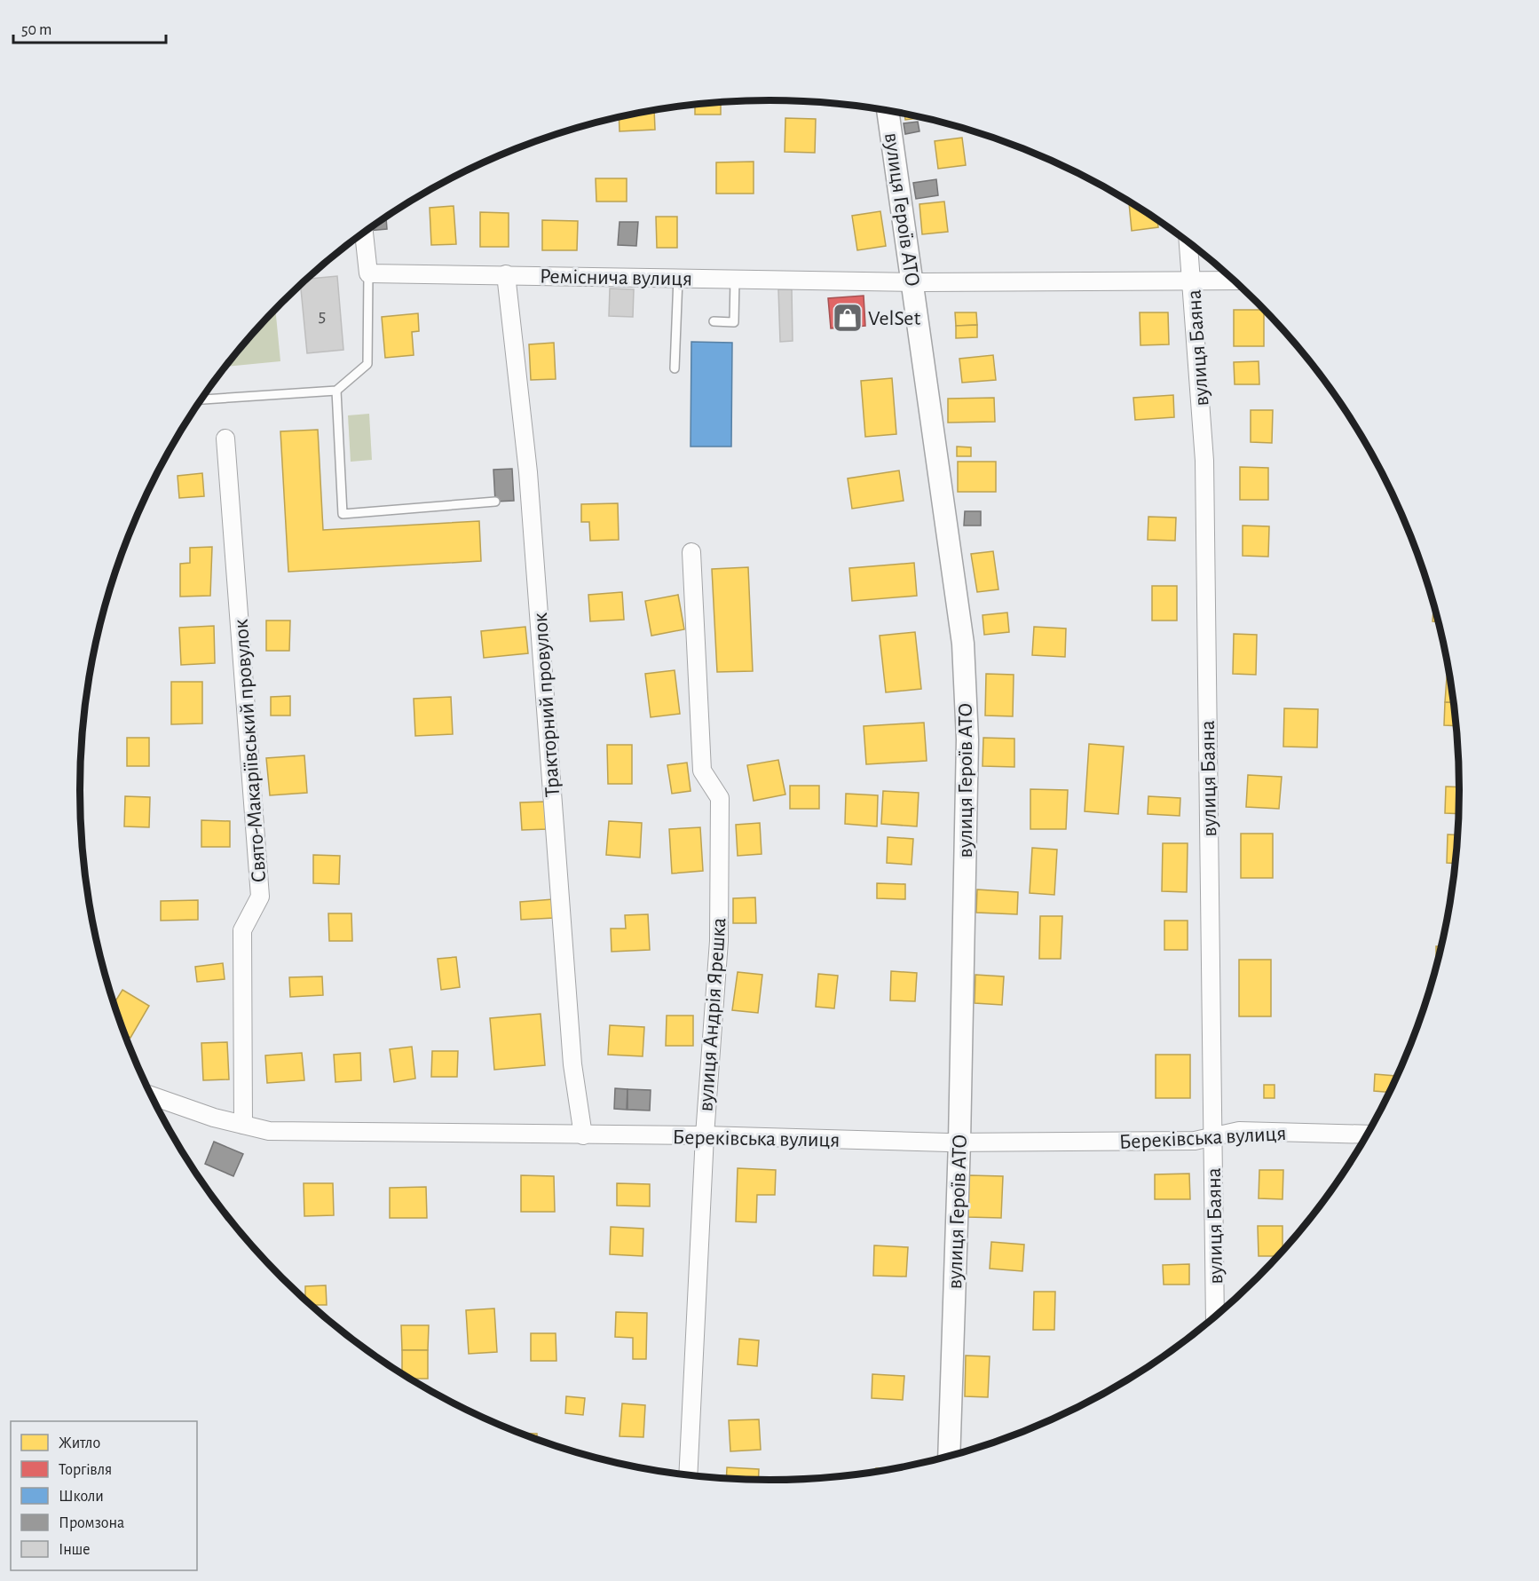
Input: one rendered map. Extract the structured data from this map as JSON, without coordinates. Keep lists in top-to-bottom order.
{
  "streets": {
    "street": [
      "вулиця Героїв АТО",
      "Реміснича вулиця",
      "вулиця Баяна",
      "Тракторний провулок",
      "Свято-Макаріївський провулок",
      "вулиця Андрія Ярешка",
      "Береківська вулиця"
    ]
  },
  "crossings": [
    ["вулиця Героїв АТО", "Реміснича вулиця"],
    ["вулиця Героїв АТО", "Береківська вулиця"],
    ["Реміснича вулиця", "вулиця Баяна"],
    ["Реміснича вулиця", "Тракторний провулок"],
    ["вулиця Баяна", "Береківська вулиця"],
    ["Тракторний провулок", "Береківська вулиця"],
    ["Свято-Макаріївський провулок", "Береківська вулиця"],
    ["вулиця Андрія Ярешка", "Береківська вулиця"]
  ],
  "places": {
    "shop": ["VelSet"]
  },
  "house_numbers": ["5"],
  "legend": [
    "Житло",
    "Торгівля",
    "Школи",
    "Промзона",
    "Інше"
  ],
  "scale_bar": "50 m"
}
